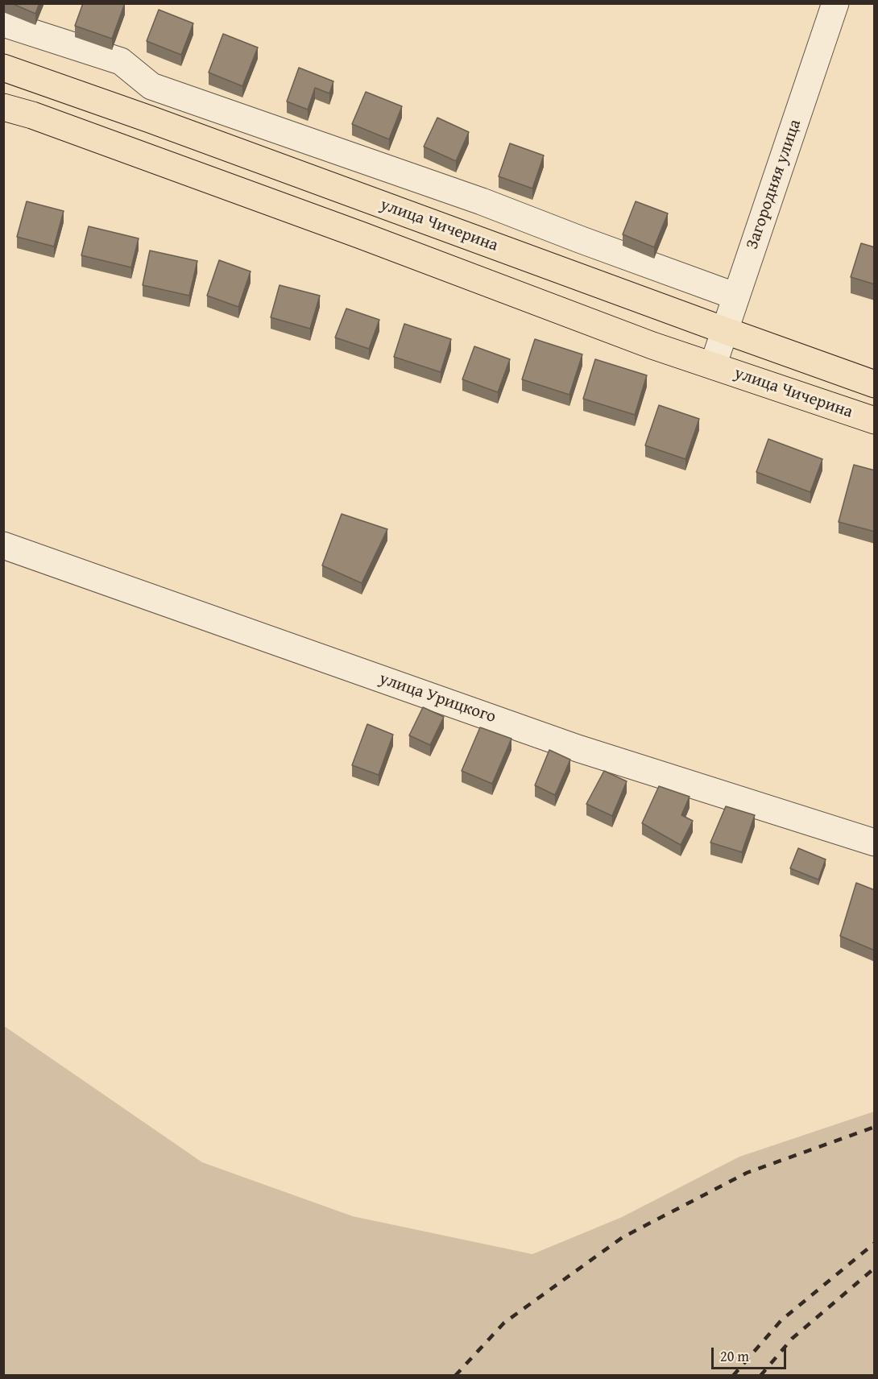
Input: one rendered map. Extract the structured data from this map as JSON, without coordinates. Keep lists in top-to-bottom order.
{
  "streets": {
    "main road": ["улица Чичерина"],
    "street": ["Загородняя улица", "улица Урицкого"]
  },
  "crossings": [
    ["Загородняя улица", "улица Чичерина"]
  ],
  "scale_bar": "20 m"
}
